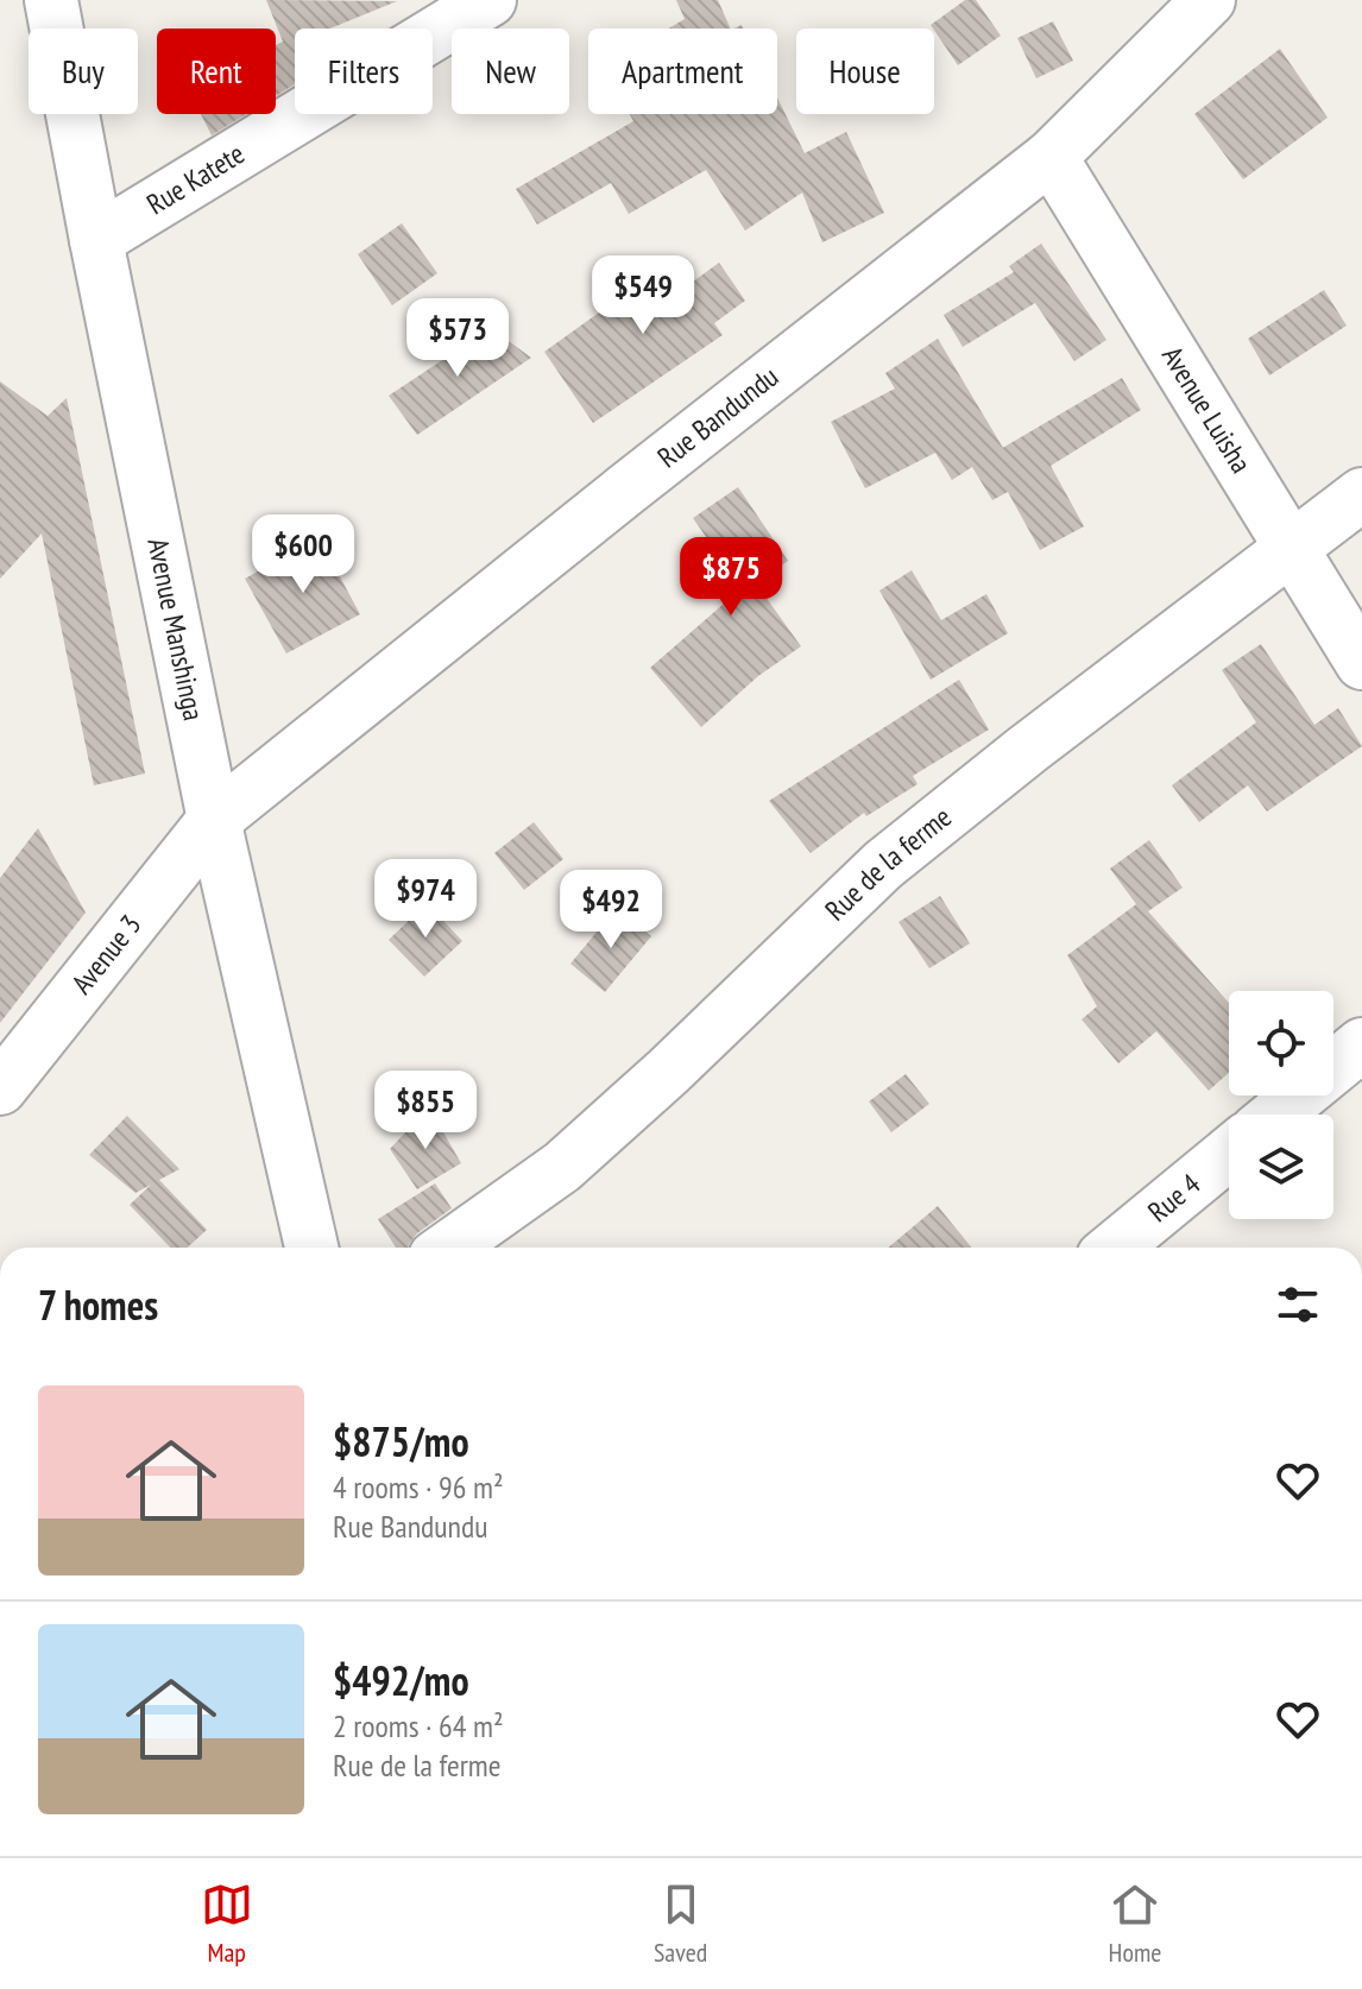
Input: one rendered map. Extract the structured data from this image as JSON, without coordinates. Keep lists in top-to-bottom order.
{
  "streets": {
    "street": [
      "Rue Katete",
      "Avenue Luisha",
      "Rue Bandundu",
      "Avenue Manshinga",
      "Rue de la ferme",
      "Avenue 3",
      "Rue 4"
    ]
  },
  "crossings": [
    ["Rue Katete", "Avenue Manshinga"],
    ["Avenue Luisha", "Rue Bandundu"],
    ["Avenue Luisha", "Rue de la ferme"],
    ["Rue Bandundu", "Avenue Manshinga"],
    ["Rue Bandundu", "Avenue 3"],
    ["Avenue Manshinga", "Avenue 3"]
  ],
  "page": {
    "chip": [
      "Buy",
      "Rent",
      "Filters",
      "New",
      "Apartment",
      "House"
    ],
    "price": [
      "$549",
      "$573",
      "$600",
      "$875",
      "$974",
      "$492",
      "$855"
    ],
    "heading": "7 homes",
    "list": [
      {
        "name": "$875/mo",
        "note": "4 rooms · 96 m² · Rue Bandundu"
      },
      {
        "name": "$492/mo",
        "note": "2 rooms · 64 m² · Rue de la ferme"
      }
    ],
    "tabs": ["Map", "Saved", "Home"]
  }
}
